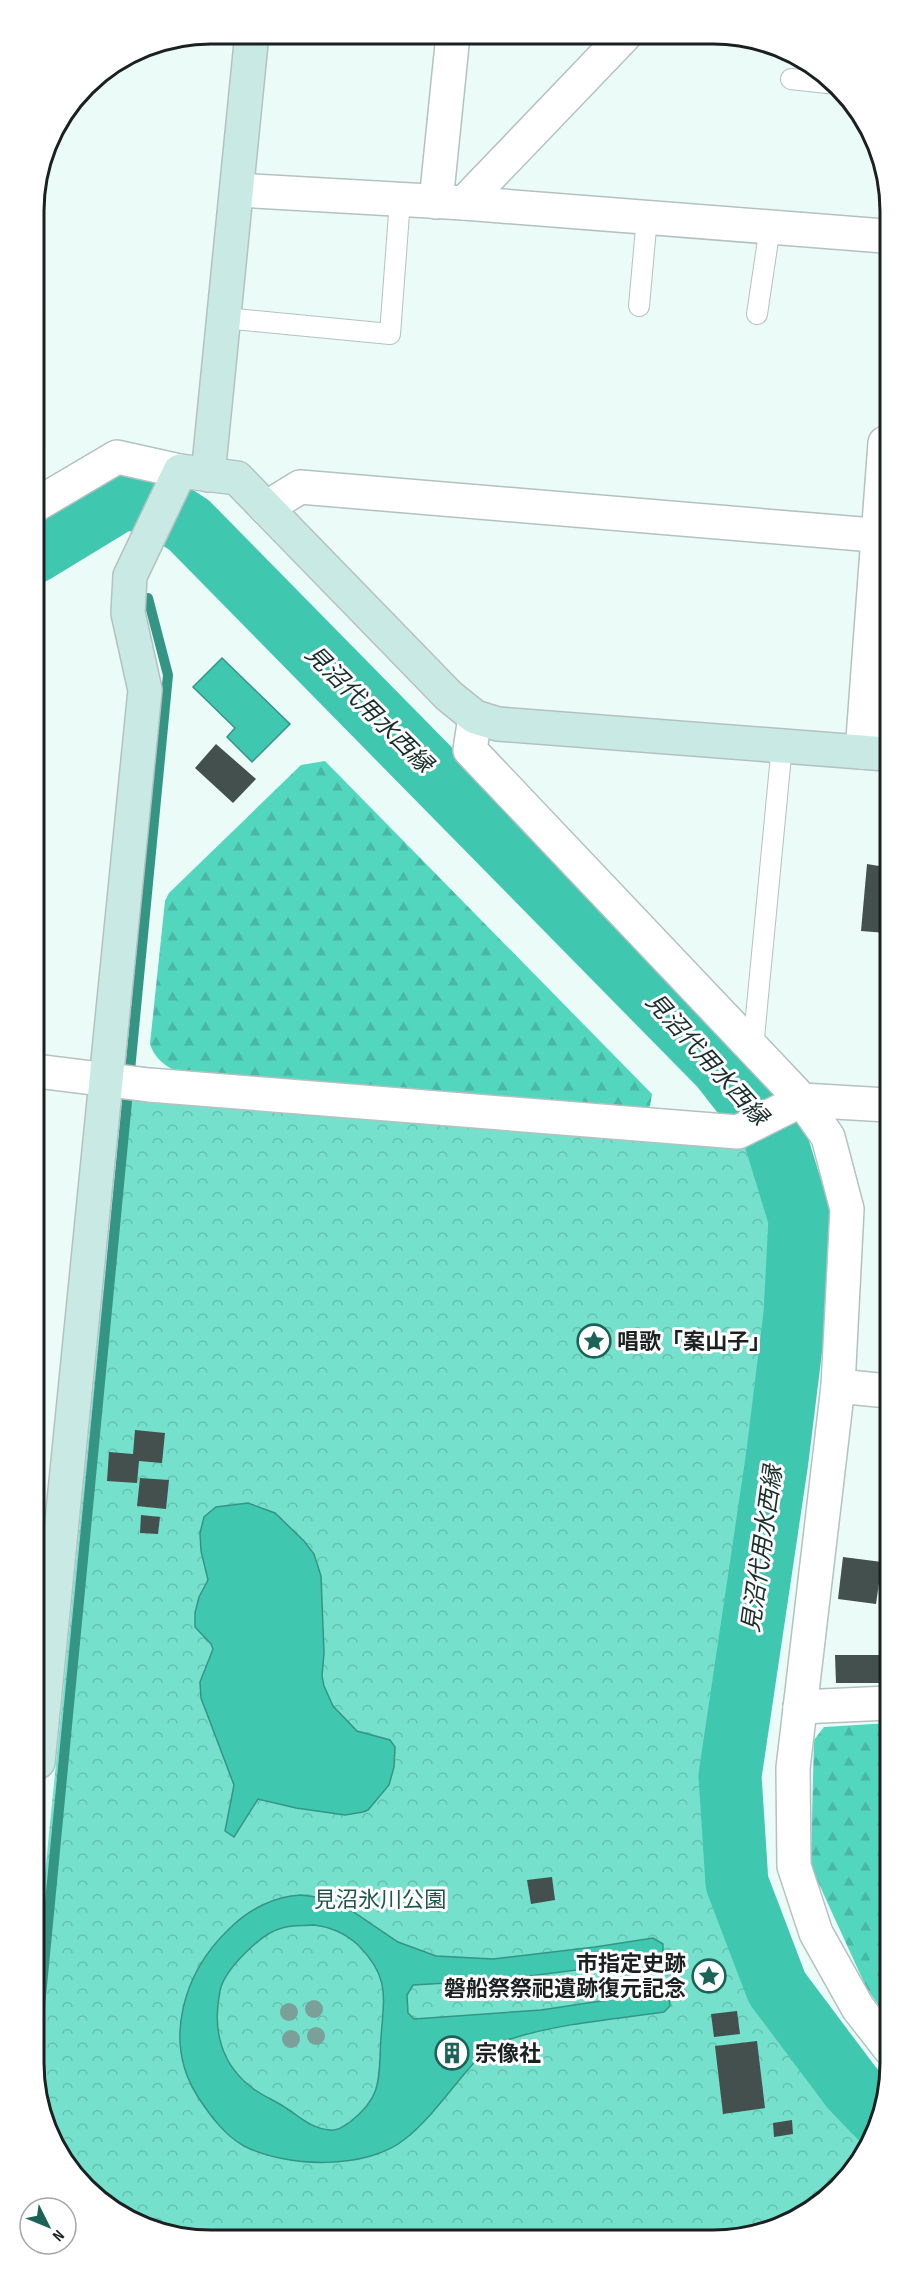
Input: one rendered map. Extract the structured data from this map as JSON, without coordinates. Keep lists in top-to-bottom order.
{
  "water": ["見沼代用水西縁"],
  "parks": ["見沼氷川公園"],
  "places": {
    "place": ["唱歌「案山子」", "市指定史跡 磐船祭祭祀遺跡復元記念"],
    "building": ["宗像社"]
  },
  "north": "bottom right"
}
